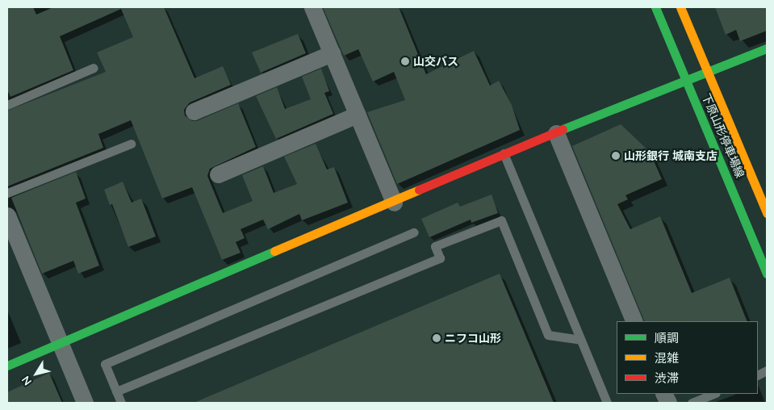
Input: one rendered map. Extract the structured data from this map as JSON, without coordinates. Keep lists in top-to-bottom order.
{
  "streets": {
    "street": ["下原山形停車場線"]
  },
  "places": ["山交バス", "山形銀行 城南支店", "ニフコ山形"],
  "legend": ["順調", "混雑", "渋滞"],
  "north": "bottom left"
}
